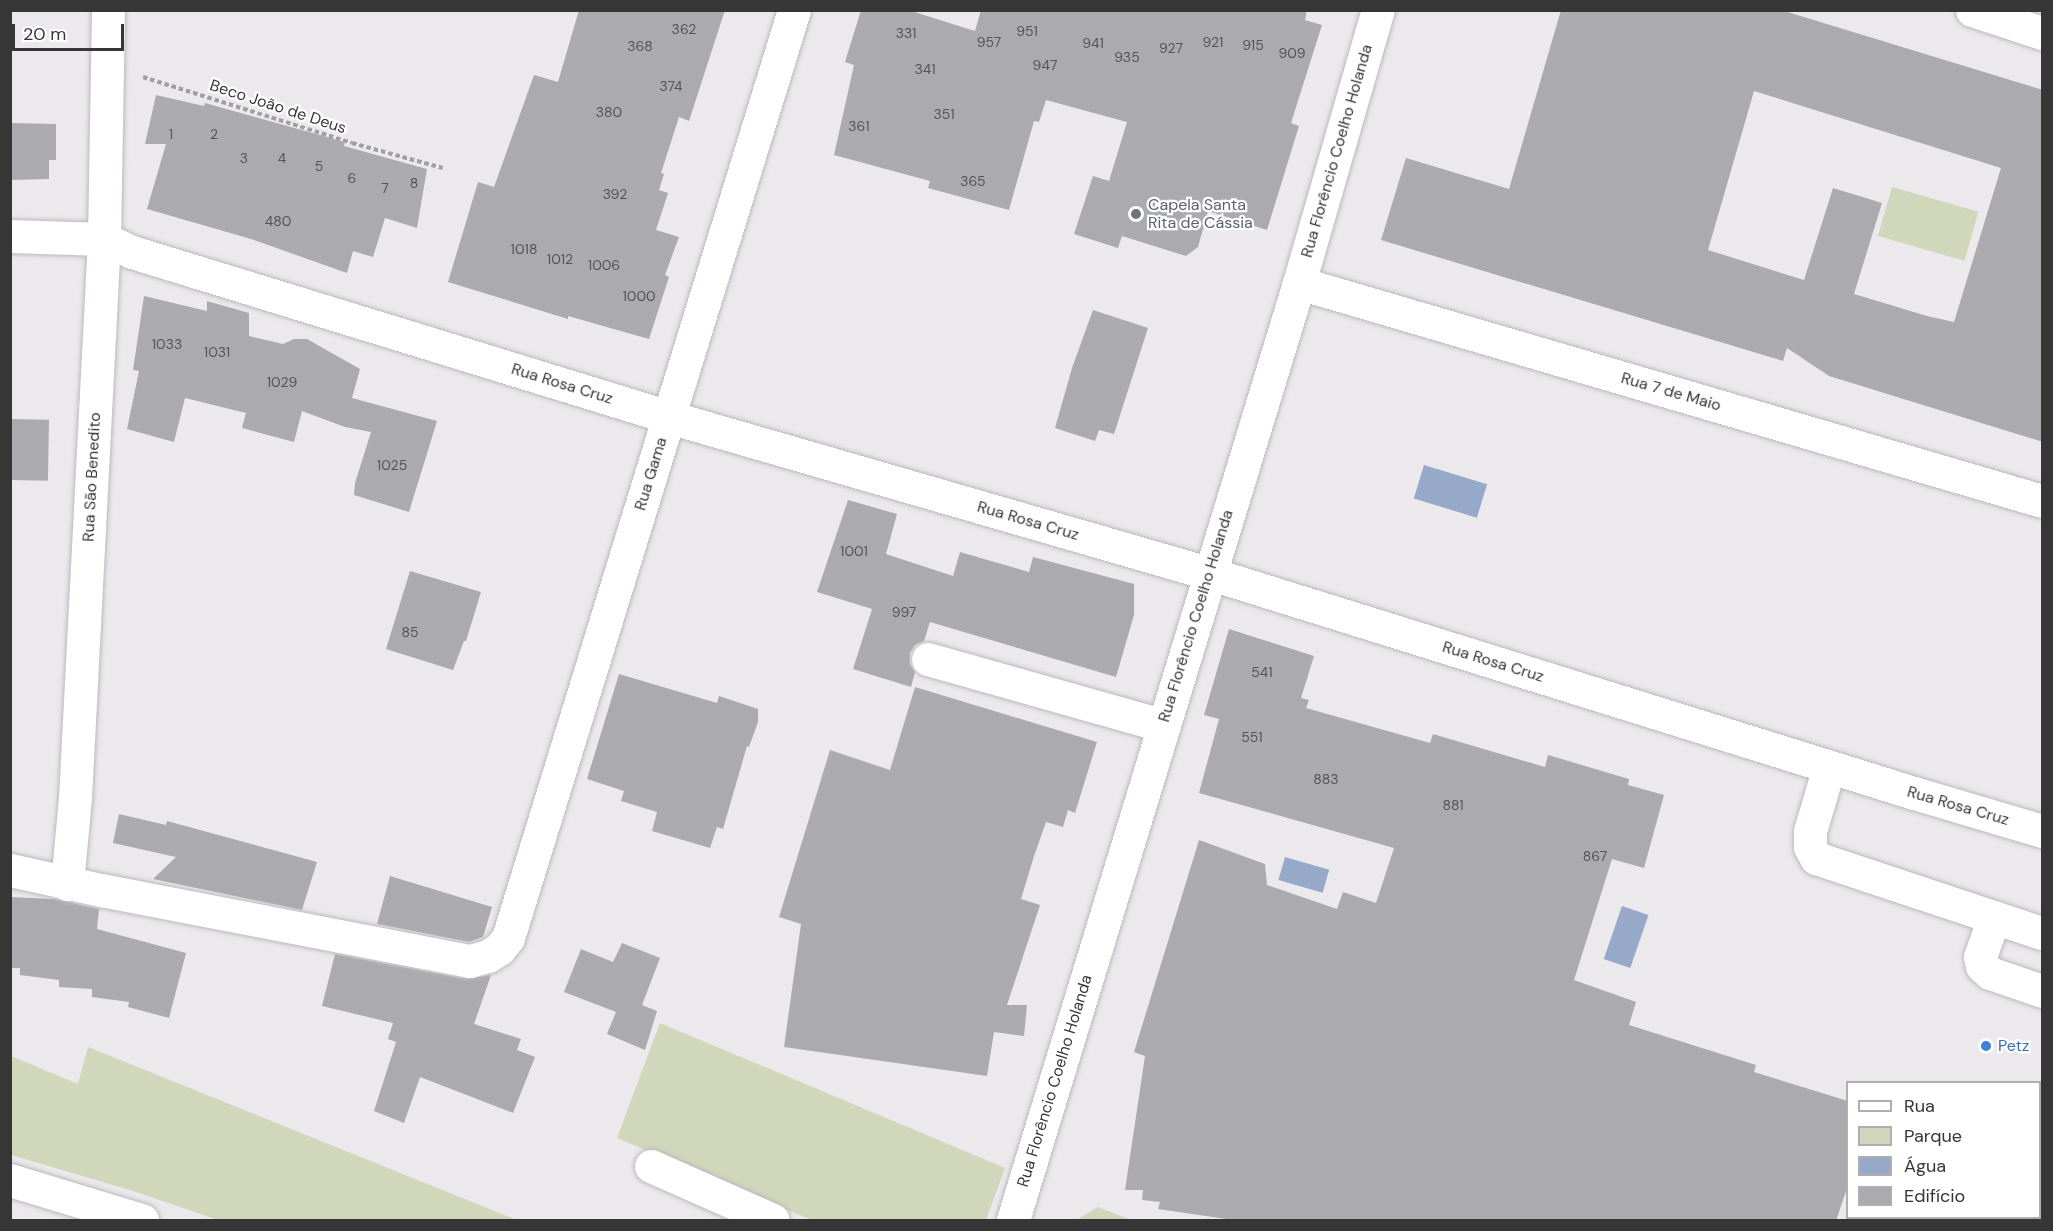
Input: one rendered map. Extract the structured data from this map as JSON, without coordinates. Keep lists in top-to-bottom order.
{
  "streets": {
    "street": [
      "Rua Florêncio Coelho Holanda",
      "Rua Rosa Cruz",
      "Rua 7 de Maio",
      "Rua Gama",
      "Rua São Benedito"
    ],
    "path": ["Beco João de Deus"]
  },
  "crossings": [
    ["Beco João de Deus", "Rua São Benedito"],
    ["Rua Florêncio Coelho Holanda", "Rua Rosa Cruz"],
    ["Rua Florêncio Coelho Holanda", "Rua 7 de Maio"],
    ["Rua Rosa Cruz", "Rua Gama"],
    ["Rua Rosa Cruz", "Rua São Benedito"],
    ["Rua Gama", "Rua São Benedito"]
  ],
  "places": ["Capela Santa Rita de Cássia", "Petz"],
  "house_numbers": [
    "362",
    "951",
    "331",
    "957",
    "921",
    "941",
    "915",
    "368",
    "927",
    "909",
    "935",
    "947",
    "341",
    "374",
    "380",
    "351",
    "361",
    "1",
    "2",
    "3",
    "4",
    "5",
    "6",
    "365",
    "8",
    "7",
    "392",
    "480",
    "1018",
    "1012",
    "1006",
    "1000",
    "1033",
    "1031",
    "1029",
    "1025",
    "1001",
    "997",
    "85",
    "541",
    "551",
    "883",
    "881",
    "867"
  ],
  "legend": [
    "Rua",
    "Parque",
    "Água",
    "Edifício"
  ],
  "scale_bar": "20 m"
}
